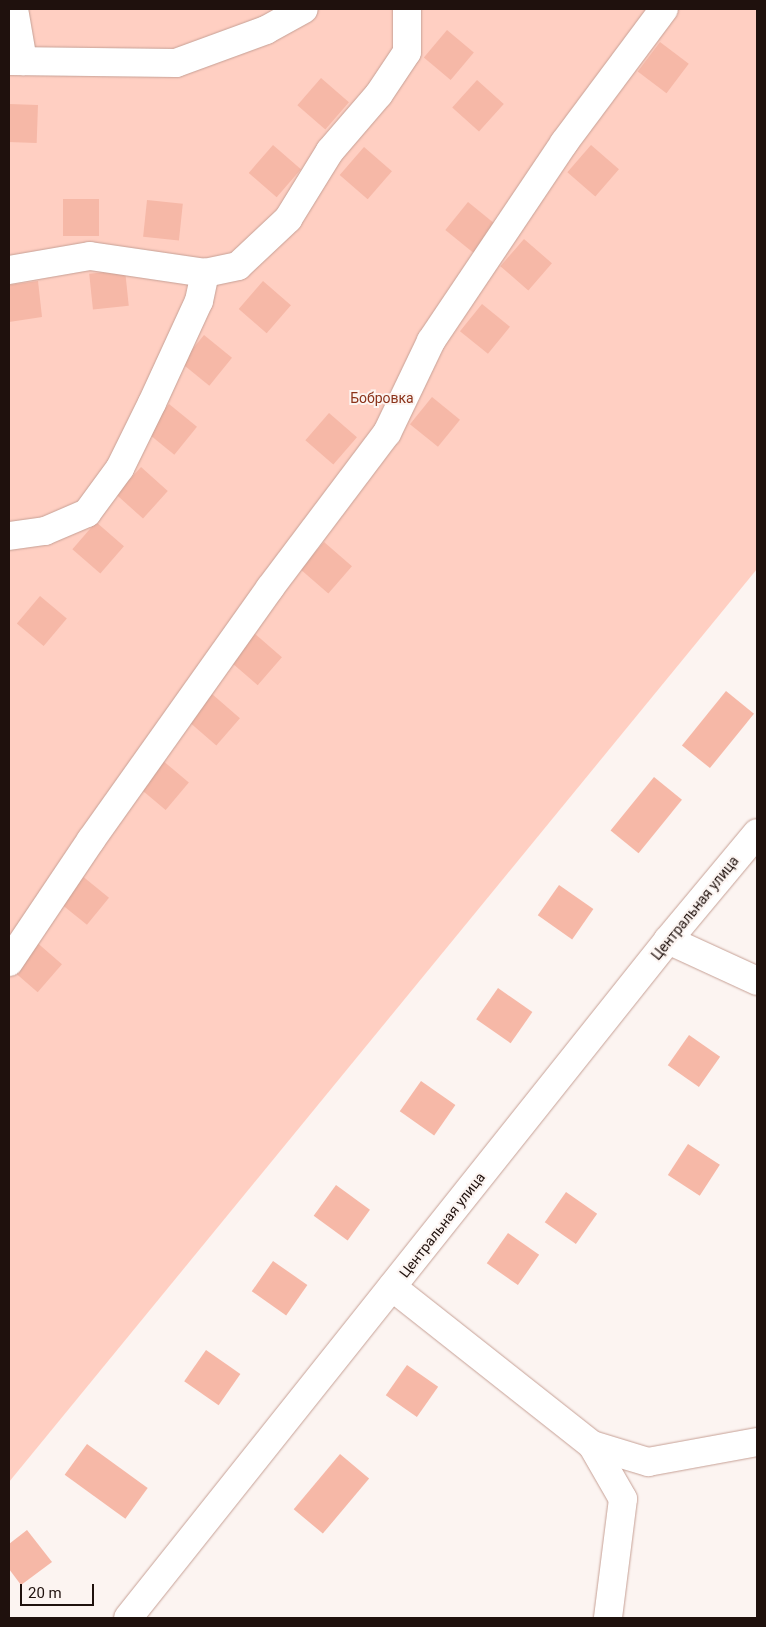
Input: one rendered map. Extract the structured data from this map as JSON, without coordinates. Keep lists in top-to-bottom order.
{
  "streets": {
    "street": ["Центральная улица"]
  },
  "parks": ["Бобровка"],
  "scale_bar": "20 m"
}
